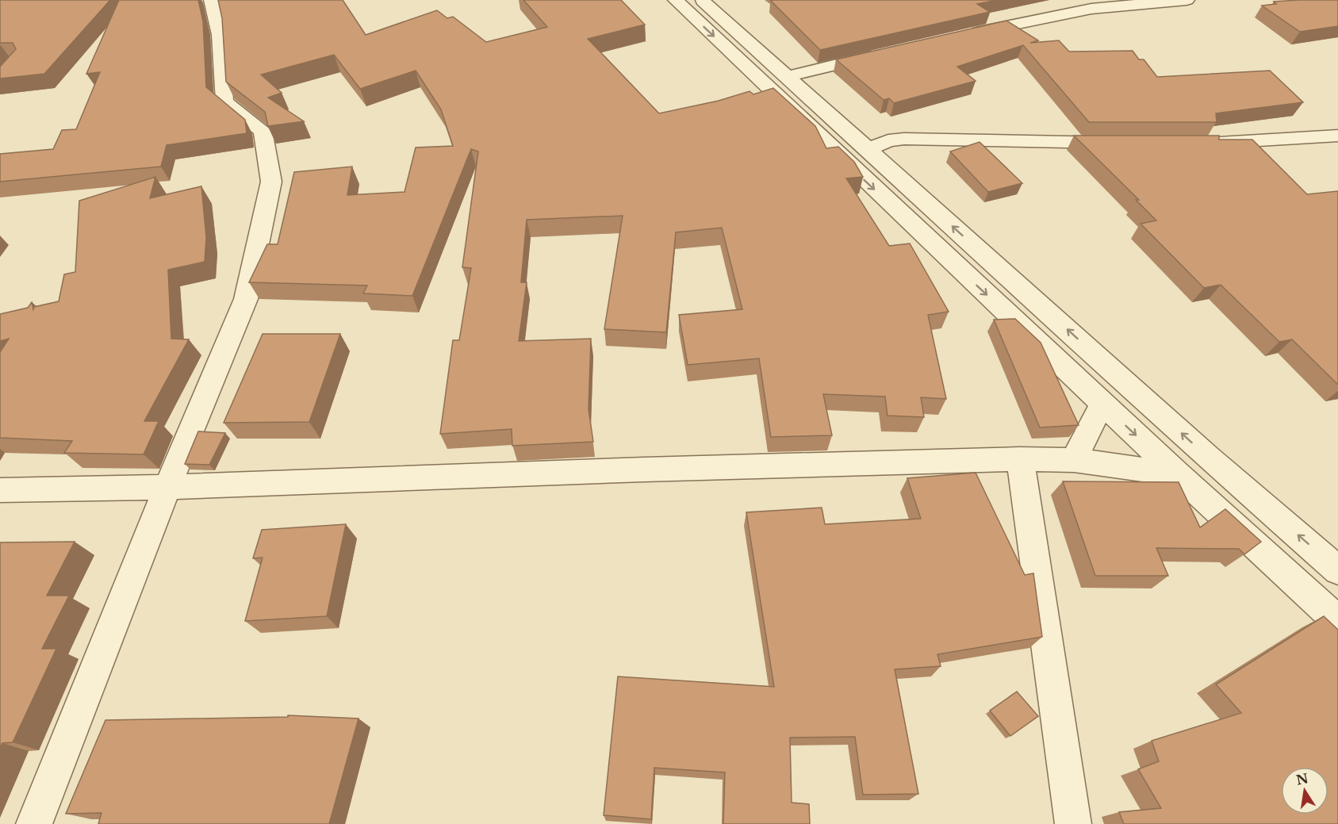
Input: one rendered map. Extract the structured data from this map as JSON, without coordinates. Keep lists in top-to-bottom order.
{
  "north": "top"
}
